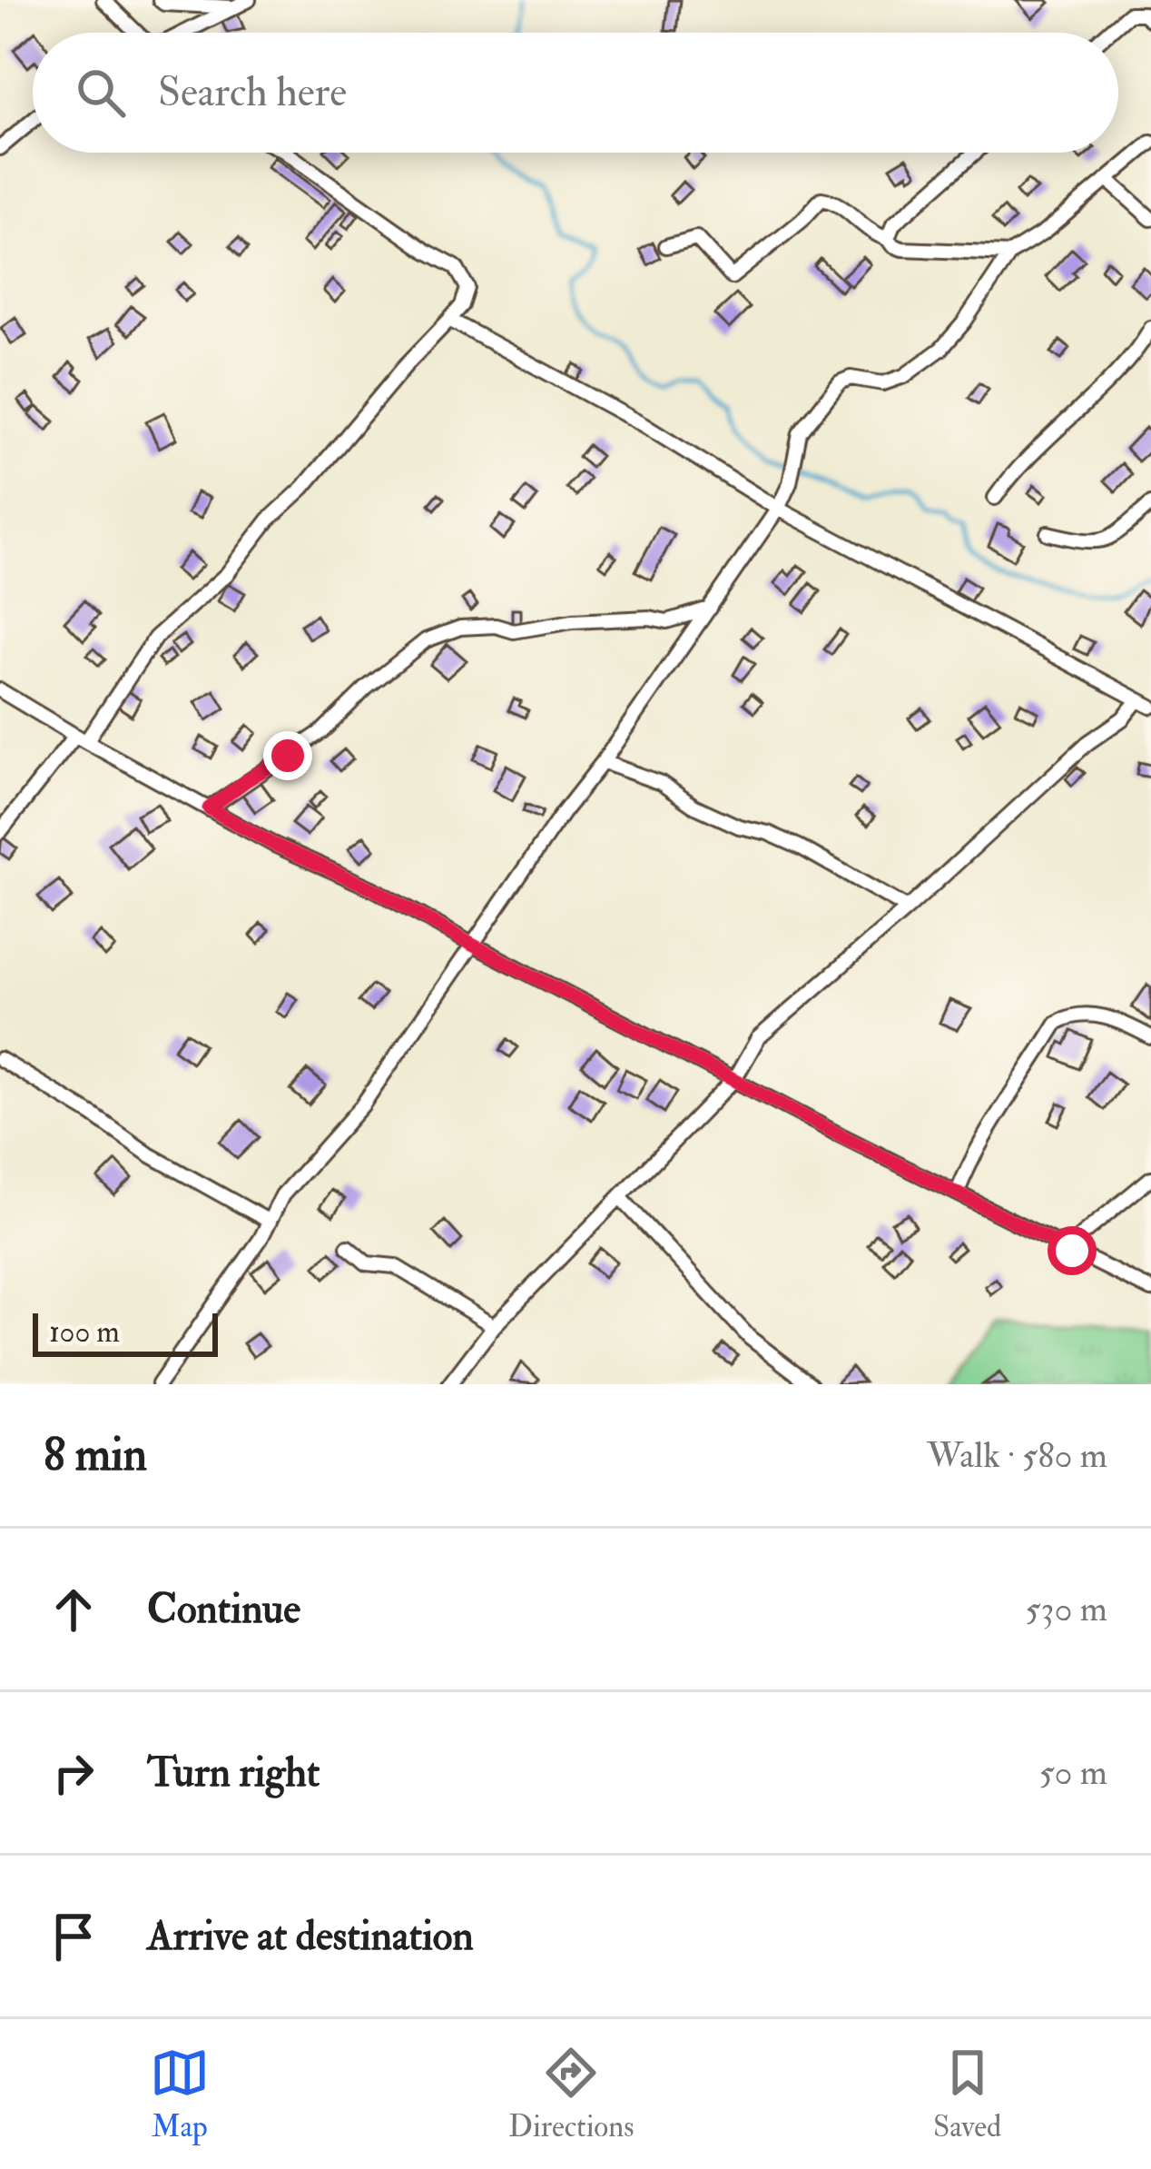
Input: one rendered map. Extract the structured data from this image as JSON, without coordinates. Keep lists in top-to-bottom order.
{
  "scale_bar": "100 m",
  "page": {
    "search": "Search here",
    "scale": "100 m",
    "heading": ["8 min", "Walk · 580 m"],
    "list": [
      ["Continue", "530 m"],
      ["Turn right", "50 m"],
      "Arrive at destination"
    ],
    "nav": ["Map", "Directions", "Saved"]
  }
}
